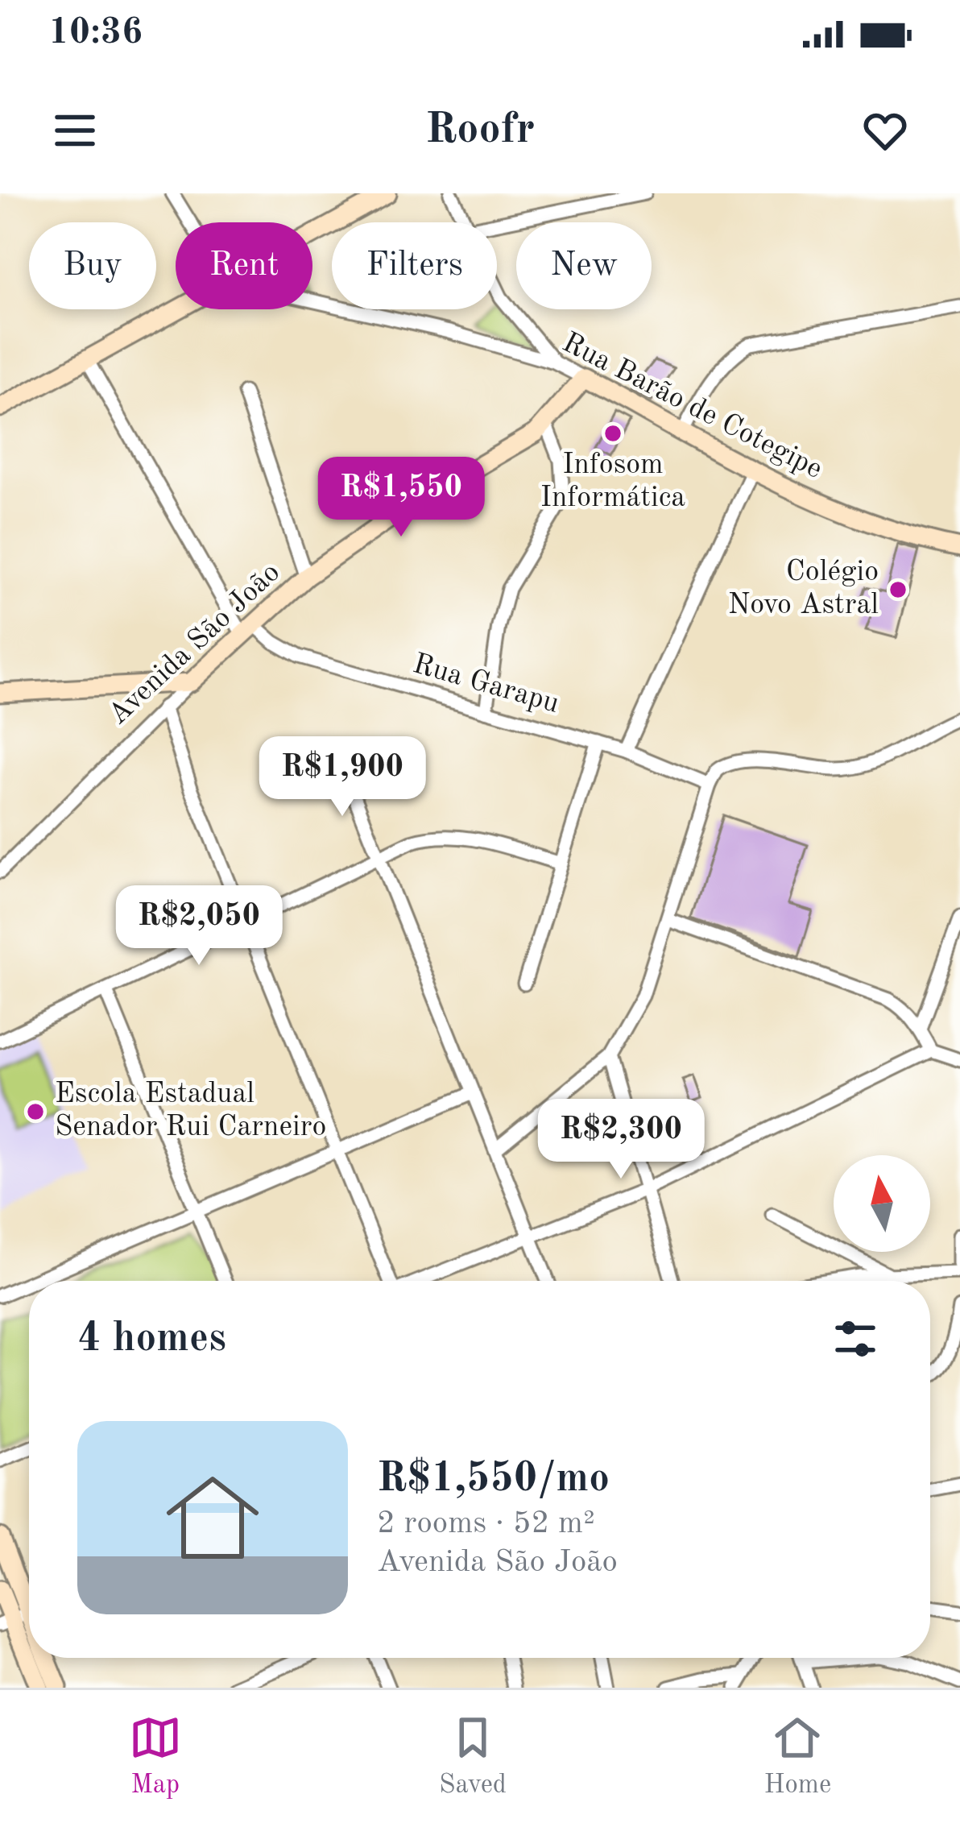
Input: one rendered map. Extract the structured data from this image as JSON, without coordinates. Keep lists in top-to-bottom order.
{
  "streets": {
    "main road": ["Rua Barão de Cotegipe", "Avenida São João"],
    "street": ["Rua Garapu"]
  },
  "crossings": [
    ["Rua Barão de Cotegipe", "Avenida São João"],
    ["Avenida São João", "Rua Garapu"]
  ],
  "places": ["Infosom Informática", "Colégio Novo Astral", "Escola Estadual Senador Rui Carneiro"],
  "north": "top",
  "page": {
    "status": "10:36",
    "header": "Roofr",
    "chip": [
      "Buy",
      "Rent",
      "Filters",
      "New"
    ],
    "price": [
      "R$1,550",
      "R$1,900",
      "R$2,050",
      "R$2,300"
    ],
    "heading": "4 homes",
    "list": [
      {
        "name": "R$1,550/mo",
        "note": "2 rooms · 52 m² · Avenida São João"
      }
    ],
    "tabs": ["Map", "Saved", "Home"]
  }
}
